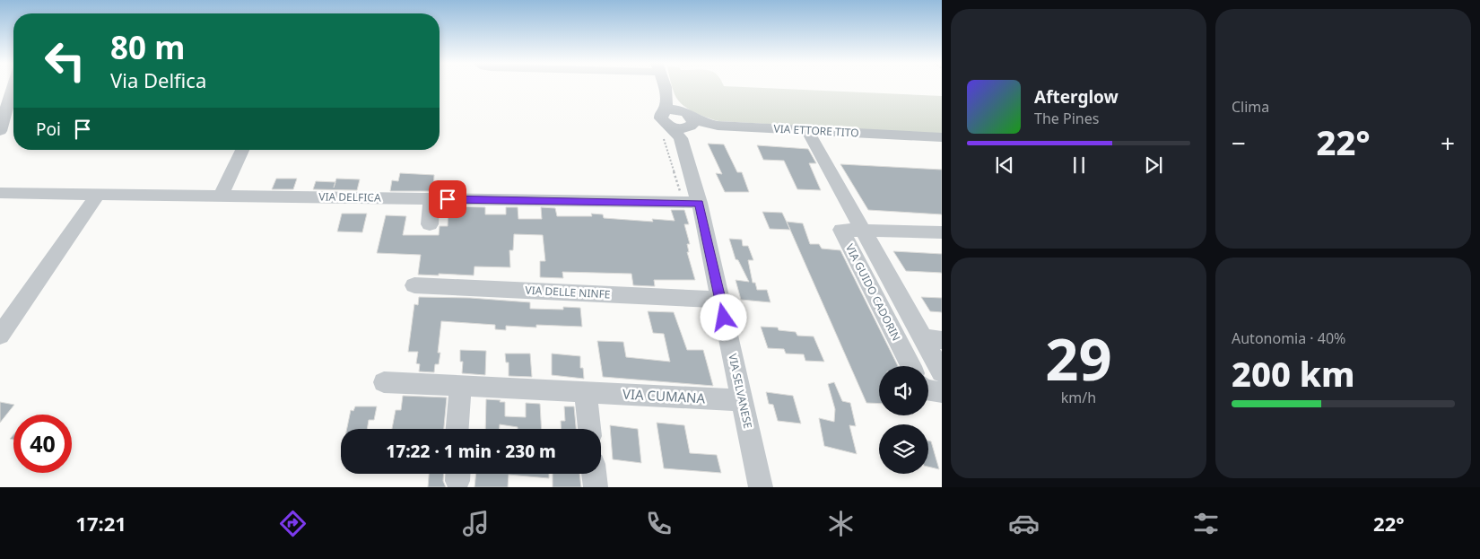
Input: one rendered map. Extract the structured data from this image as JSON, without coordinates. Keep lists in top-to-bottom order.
{
  "streets": {
    "street": [
      "VIA ETTORE TITO",
      "VIA DELFICA",
      "VIA DELLE NINFE",
      "VIA GUIDO CADORIN",
      "VIA SELVANESE",
      "VIA CUMANA"
    ]
  },
  "crossings": [
    ["VIA ETTORE TITO", "VIA GUIDO CADORIN"],
    ["VIA ETTORE TITO", "VIA SELVANESE"],
    ["VIA DELFICA", "VIA SELVANESE"],
    ["VIA DELLE NINFE", "VIA SELVANESE"],
    ["VIA SELVANESE", "VIA CUMANA"]
  ],
  "page": {
    "tile": [
      "Clima",
      ["29", "km/h"],
      ["Autonomia · 40%", "200 km"]
    ],
    "turn": ["80 m", "Via Delfica"],
    "song": ["Afterglow", "The Pines"],
    "then": "Poi",
    "heat": ["−", "22°", "+"],
    "limit": "40",
    "trip": "17:22 · 1 min · 230 m",
    "tabs": ["17:21", "22°"]
  }
}
